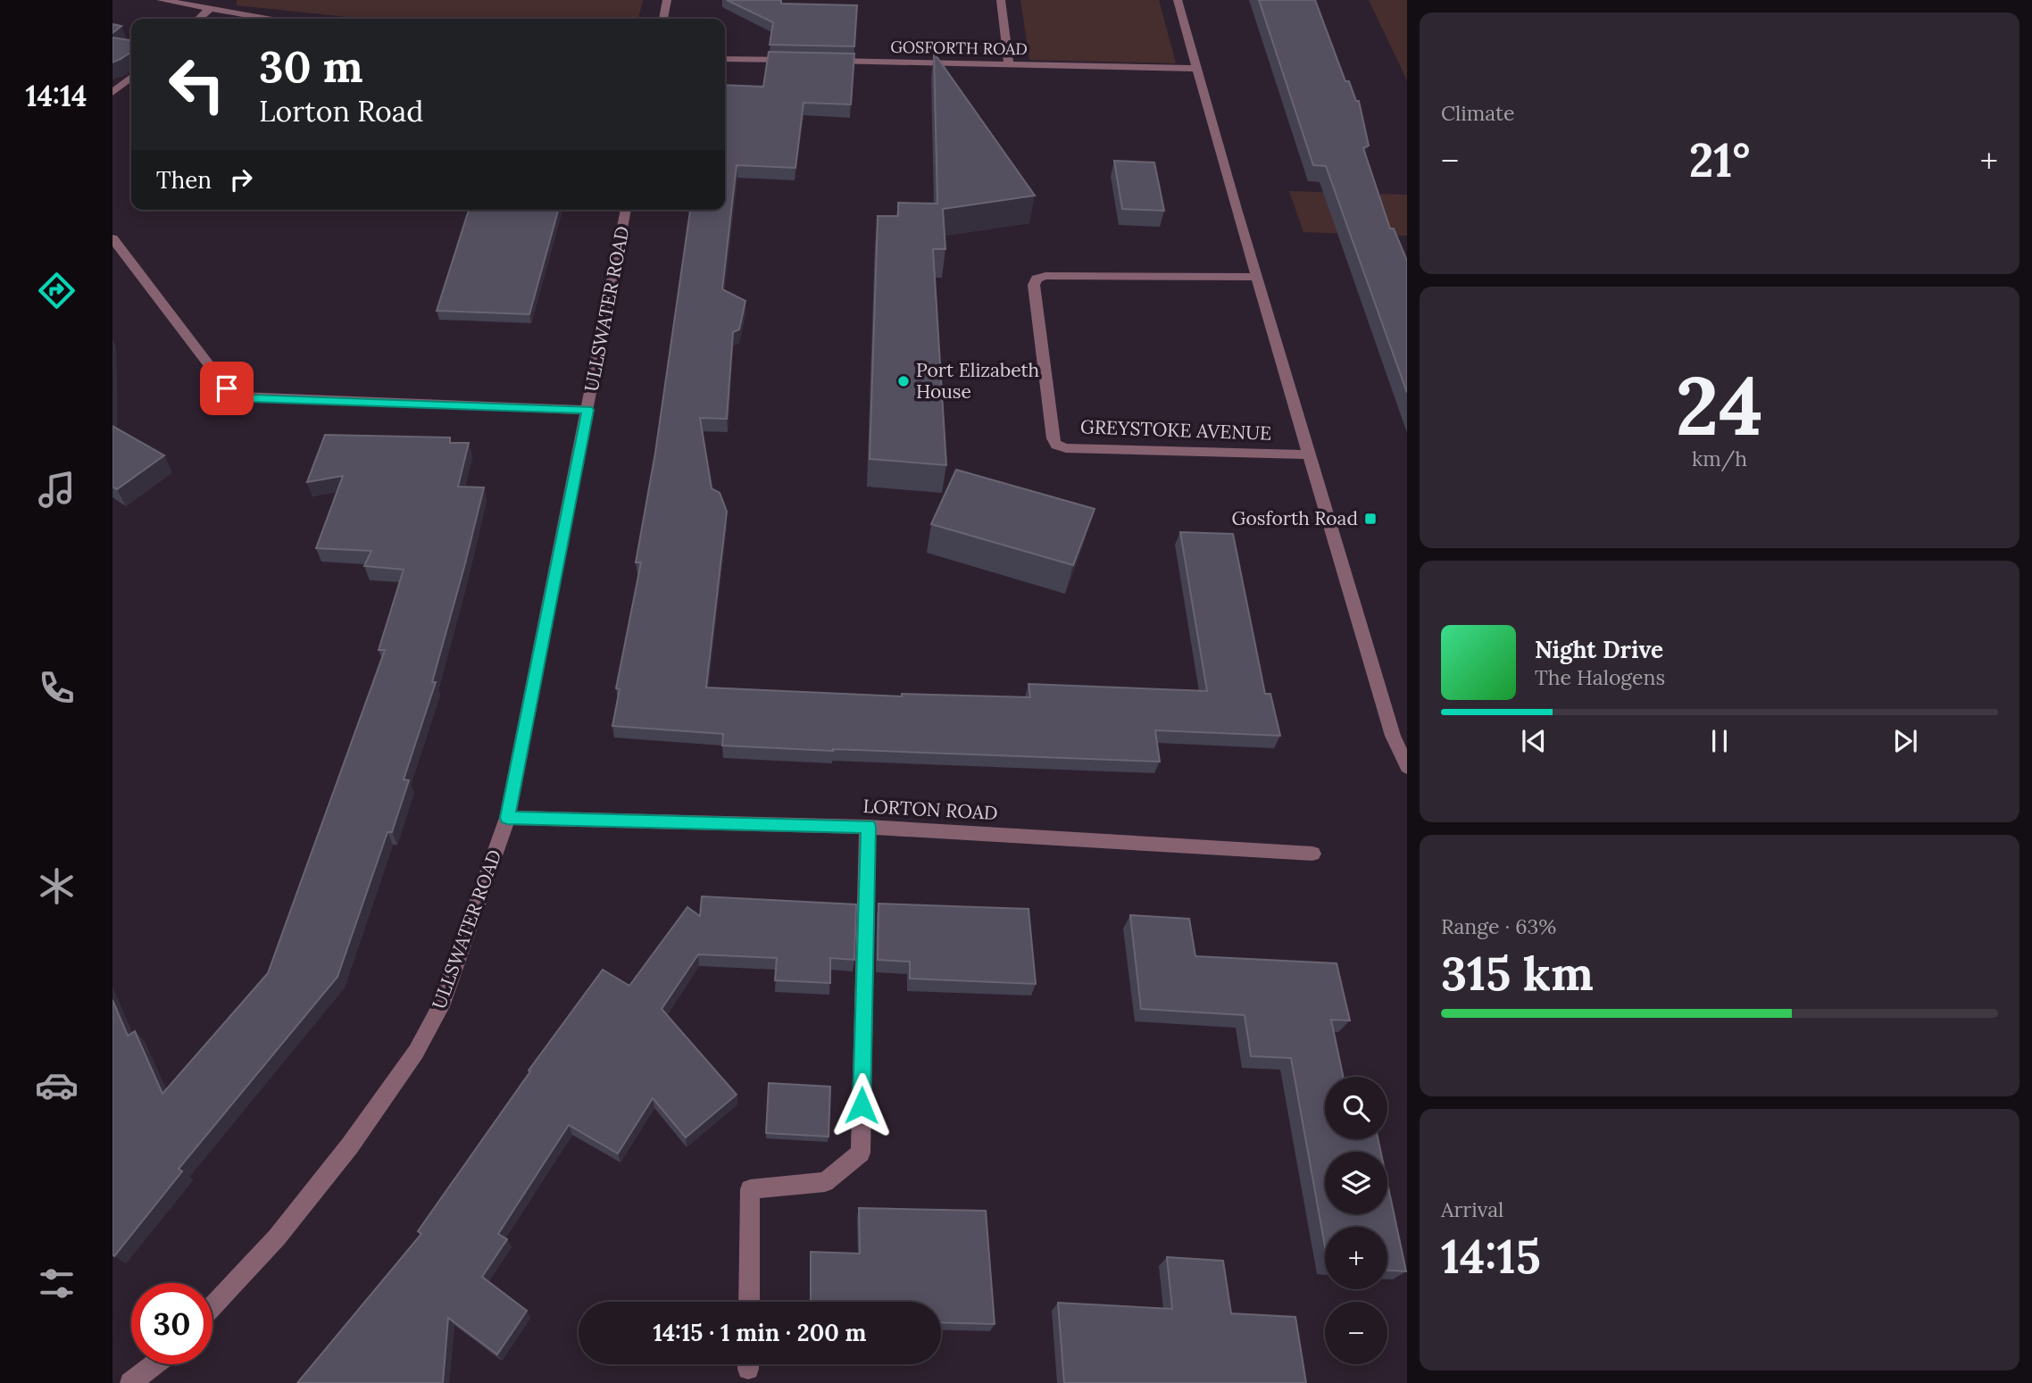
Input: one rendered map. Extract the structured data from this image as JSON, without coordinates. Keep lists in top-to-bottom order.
{
  "streets": {
    "street": [
      "GOSFORTH ROAD",
      "ULLSWATER ROAD",
      "GREYSTOKE AVENUE",
      "LORTON ROAD"
    ]
  },
  "crossings": [
    ["GOSFORTH ROAD", "GREYSTOKE AVENUE"],
    ["ULLSWATER ROAD", "LORTON ROAD"]
  ],
  "places": {
    "other": ["Port Elizabeth House"],
    "transit": ["Gosforth Road"]
  },
  "page": {
    "tabs": "14:14",
    "tile": [
      "Climate",
      ["24", "km/h"],
      ["Range · 63%", "315 km"],
      ["Arrival", "14:15"]
    ],
    "turn": ["30 m", "Lorton Road"],
    "heat": ["−", "21°", "+"],
    "then": "Then",
    "song": ["Night Drive", "The Halogens"],
    "map_buttons": ["+", "−"],
    "limit": "30",
    "trip": "14:15 · 1 min · 200 m"
  }
}
